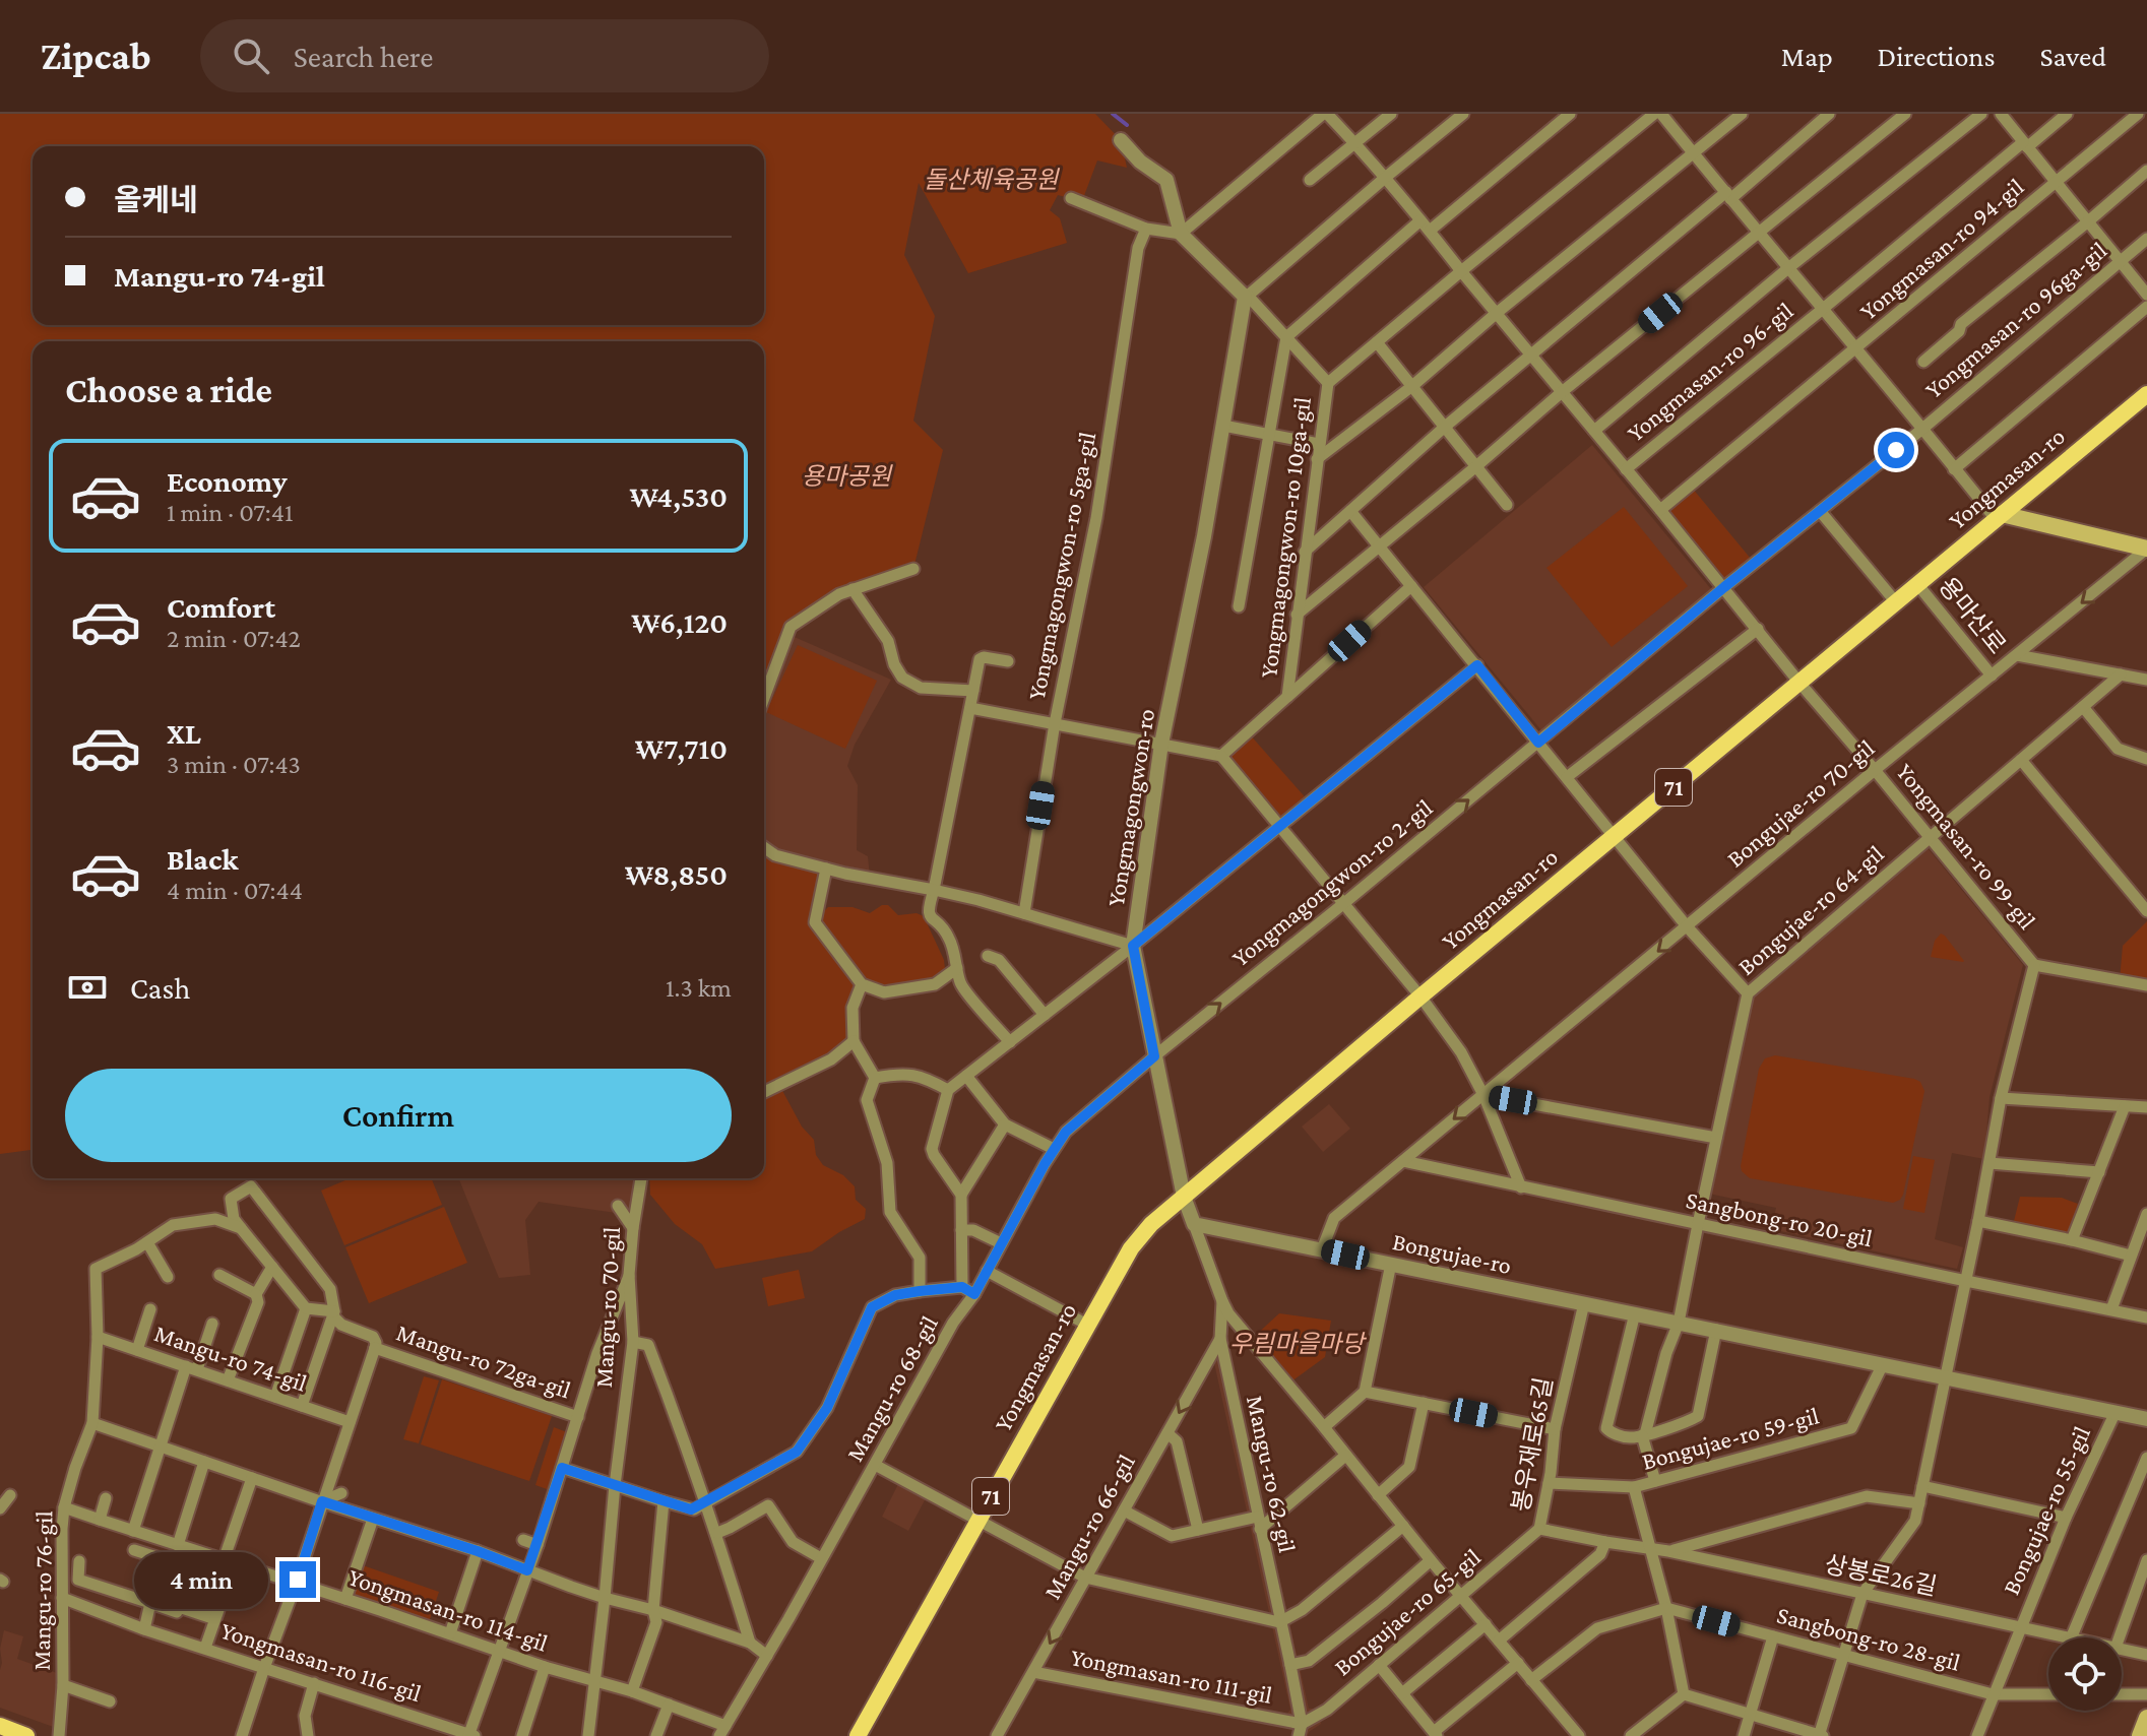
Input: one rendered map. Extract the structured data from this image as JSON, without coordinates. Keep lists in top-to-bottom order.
{
  "streets": {
    "main road": ["Yongmasan-ro", "71"],
    "street": [
      "Yongmasan-ro 94-gil",
      "Yongmasan-ro 96ga-gil",
      "Yongmasan-ro 96-gil",
      "Yongmagongwon-ro 10ga-gil",
      "Yongmagongwon-ro 5ga-gil",
      "용마산로",
      "Bongujae-ro 70-gil",
      "Yongmagongwon-ro",
      "Yongmasan-ro 99-gil",
      "Yongmagongwon-ro 2-gil",
      "Bongujae-ro 64-gil",
      "Sangbong-ro 20-gil",
      "Bongujae-ro",
      "Mangu-ro 70-gil",
      "Mangu-ro 74-gil",
      "Mangu-ro 72ga-gil",
      "Mangu-ro 68-gil",
      "Bongujae-ro 59-gil",
      "봉우재로65길",
      "Mangu-ro 62-gil",
      "Bongujae-ro 55-gil",
      "Mangu-ro 66-gil",
      "상봉로26길",
      "Mangu-ro 76-gil",
      "Yongmasan-ro 114-gil",
      "Bongujae-ro 65-gil",
      "Sangbong-ro 28-gil",
      "Yongmasan-ro 116-gil",
      "Yongmasan-ro 111-gil"
    ]
  },
  "crossings": [
    ["Yongmasan-ro 94-gil", "Yongmasan-ro 96ga-gil"],
    ["Yongmasan-ro 94-gil", "Yongmasan-ro 96-gil"],
    ["Yongmasan-ro 96ga-gil", "Yongmasan-ro 96-gil"],
    ["Yongmasan-ro 96ga-gil", "Yongmasan-ro 99-gil"],
    ["Yongmasan-ro 96ga-gil", "Yongmagongwon-ro 2-gil"],
    ["Yongmasan-ro 96-gil", "Yongmasan-ro"],
    ["Yongmasan-ro 96-gil", "Yongmasan-ro 99-gil"],
    ["Yongmasan-ro", "용마산로"],
    ["Yongmasan-ro", "Yongmagongwon-ro"],
    ["Yongmasan-ro", "Yongmasan-ro 99-gil"],
    ["용마산로", "Bongujae-ro 70-gil"],
    ["Bongujae-ro 70-gil", "Yongmasan-ro 99-gil"],
    ["Bongujae-ro 70-gil", "Sangbong-ro 20-gil"],
    ["Bongujae-ro 70-gil", "Bongujae-ro"],
    ["Yongmagongwon-ro", "Yongmagongwon-ro 2-gil"],
    ["Yongmagongwon-ro", "Mangu-ro 68-gil"],
    ["Yongmasan-ro 99-gil", "Yongmagongwon-ro 2-gil"],
    ["Yongmasan-ro 99-gil", "Bongujae-ro 64-gil"],
    ["Yongmagongwon-ro 2-gil", "Mangu-ro 68-gil"],
    ["Bongujae-ro 64-gil", "Sangbong-ro 20-gil"],
    ["Bongujae-ro 64-gil", "Bongujae-ro"],
    ["Bongujae-ro", "Bongujae-ro 59-gil"],
    ["Bongujae-ro", "봉우재로65길"],
    ["Bongujae-ro", "Mangu-ro 62-gil"],
    ["Bongujae-ro", "Bongujae-ro 55-gil"],
    ["Mangu-ro 70-gil", "Yongmasan-ro 114-gil"],
    ["Mangu-ro 74-gil", "Mangu-ro 76-gil"],
    ["Mangu-ro 68-gil", "Yongmasan-ro 114-gil"],
    ["Bongujae-ro 59-gil", "봉우재로65길"],
    ["봉우재로65길", "상봉로26길"],
    ["봉우재로65길", "Bongujae-ro 65-gil"],
    ["Mangu-ro 62-gil", "Mangu-ro 66-gil"],
    ["Mangu-ro 62-gil", "Bongujae-ro 65-gil"],
    ["Mangu-ro 62-gil", "Yongmasan-ro 111-gil"],
    ["Bongujae-ro 55-gil", "상봉로26길"],
    ["Bongujae-ro 55-gil", "Sangbong-ro 28-gil"],
    ["Mangu-ro 66-gil", "Yongmasan-ro 111-gil"],
    ["Mangu-ro 76-gil", "Yongmasan-ro 114-gil"],
    ["Mangu-ro 76-gil", "Yongmasan-ro 116-gil"],
    ["Bongujae-ro 65-gil", "Yongmasan-ro 111-gil"]
  ],
  "one_way": ["Bongujae-ro 70-gil", "Mangu-ro 66-gil"],
  "parks": ["돌산체육공원", "용마공원", "우림마을마당"],
  "page": {
    "header": "Zipcab",
    "search": "Search here",
    "nav": ["Map", "Directions", "Saved"],
    "banner": ["올케네", "Mangu-ro 74-gil"],
    "heading": "Choose a ride",
    "list": [
      {
        "name": "Economy",
        "note": "1 min · 07:41",
        "value": "₩4,530"
      },
      {
        "name": "Comfort",
        "note": "2 min · 07:42",
        "value": "₩6,120"
      },
      {
        "name": "XL",
        "note": "3 min · 07:43",
        "value": "₩7,710"
      },
      {
        "name": "Black",
        "note": "4 min · 07:44",
        "value": "₩8,850"
      }
    ],
    "pay": ["Cash", "1.3 km"],
    "buttons": "Confirm",
    "bubble": "4 min"
  }
}
